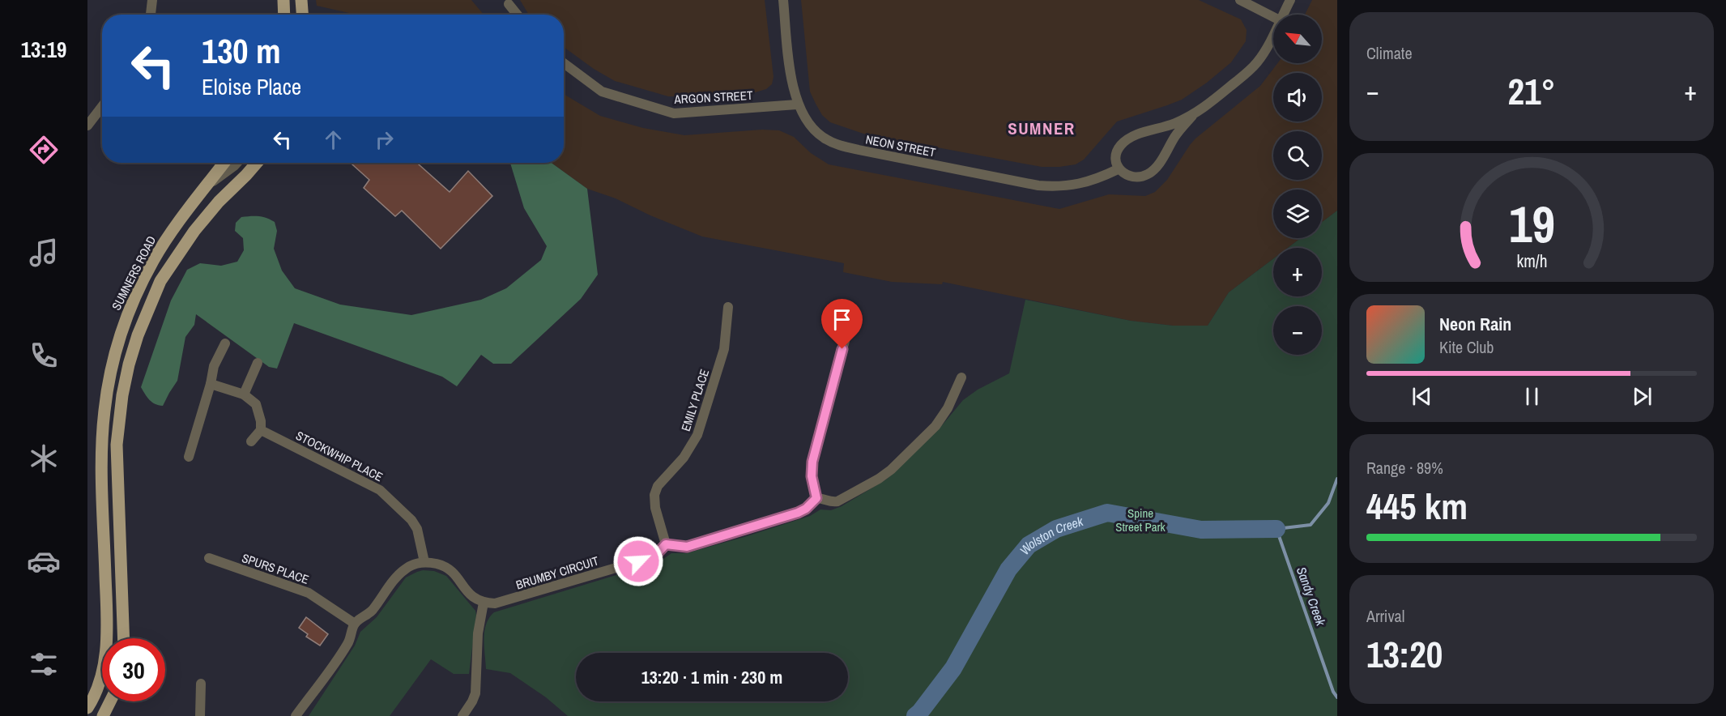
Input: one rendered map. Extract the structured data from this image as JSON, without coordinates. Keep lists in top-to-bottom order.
{
  "streets": {
    "main road": ["SUMNERS ROAD"],
    "street": [
      "ARGON STREET",
      "NEON STREET",
      "EMILY PLACE",
      "STOCKWHIP PLACE",
      "SPURS PLACE",
      "BRUMBY CIRCUIT"
    ]
  },
  "crossings": [
    ["ARGON STREET", "NEON STREET"],
    ["EMILY PLACE", "BRUMBY CIRCUIT"]
  ],
  "districts": ["SUMNER"],
  "water": ["Wolston Creek", "Sandy Creek"],
  "parks": ["Spine Street Park"],
  "north": "top left",
  "page": {
    "tabs": "13:19",
    "tile": [
      "Climate",
      ["Range · 89%", "445 km"],
      ["Arrival", "13:20"]
    ],
    "map_buttons": ["+", "−"],
    "turn": ["130 m", "Eloise Place"],
    "heat": ["−", "21°", "+"],
    "song": ["Neon Rain", "Kite Club"],
    "limit": "30",
    "trip": "13:20 · 1 min · 230 m",
    "gauge": ["19", "km/h"]
  }
}
